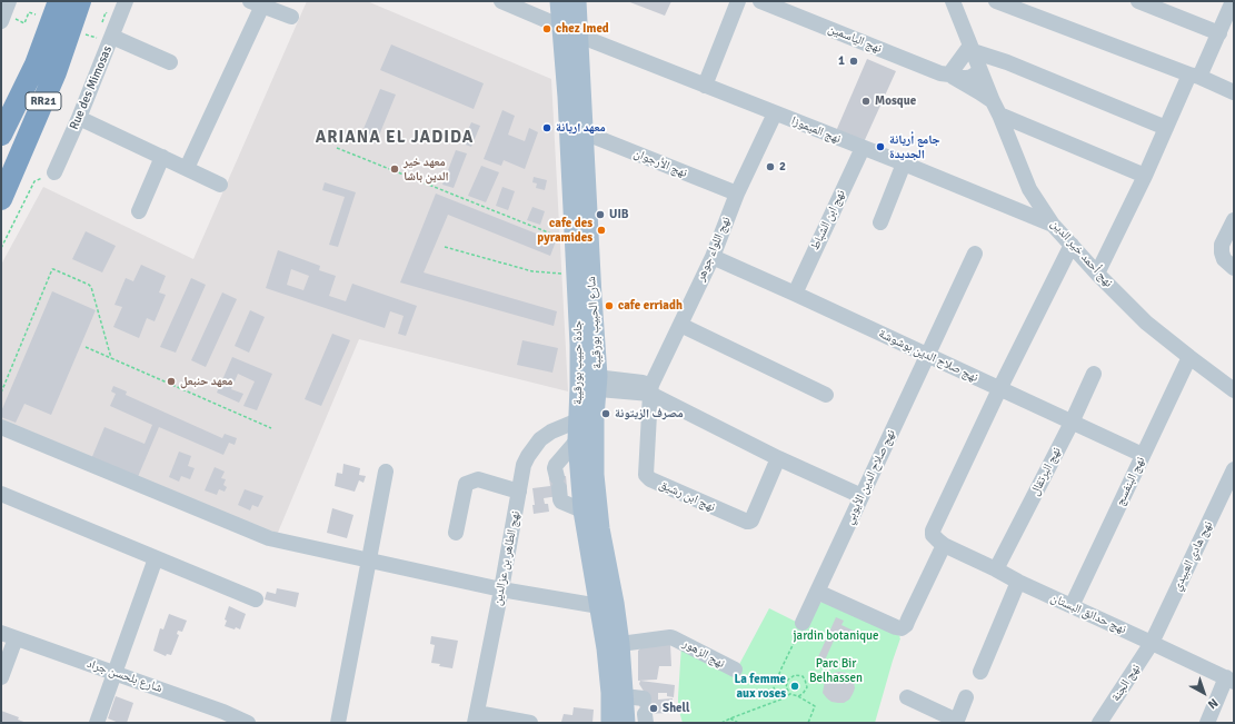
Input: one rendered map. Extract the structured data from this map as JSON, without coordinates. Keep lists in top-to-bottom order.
{
  "streets": {
    "highway": ["RR21"],
    "main road": ["شارع الحبيب بورقيبة", "جادة حبيب بورقيبة"],
    "street": [
      "نهج الياسمين",
      "Rue des Mimosas",
      "نهج الميموزا",
      "نهج الأرجوان",
      "نهج ابن الشباط",
      "نهج اللواء جوهر",
      "نهج أحمد خير الدين",
      "نهج صلاح الدين بوشوشة",
      "نهج البرتقال",
      "نهج صلاح الدين الأيوبي",
      "نهج البنفسج",
      "نهج ابن رشيق",
      "نهج هادي العبيدي",
      "نهج الطاهر بن عزالدين",
      "نهج حدائق البستان",
      "نهج الزهور",
      "شارع بلحسن جراد",
      "نهج الجنة"
    ]
  },
  "crossings": [
    ["نهج الميموزا", "نهج ابن الشباط"],
    ["نهج الميموزا", "نهج اللواء جوهر"],
    ["نهج الميموزا", "نهج أحمد خير الدين"],
    ["نهج الميموزا", "شارع الحبيب بورقيبة"],
    ["نهج الأرجوان", "نهج اللواء جوهر"],
    ["نهج الأرجوان", "شارع الحبيب بورقيبة"],
    ["نهج ابن الشباط", "نهج صلاح الدين بوشوشة"],
    ["نهج اللواء جوهر", "نهج صلاح الدين بوشوشة"],
    ["نهج اللواء جوهر", "نهج ابن رشيق"],
    ["نهج أحمد خير الدين", "نهج البنفسج"],
    ["شارع الحبيب بورقيبة", "جادة حبيب بورقيبة"],
    ["شارع الحبيب بورقيبة", "نهج الزهور"],
    ["نهج صلاح الدين بوشوشة", "نهج البرتقال"],
    ["نهج صلاح الدين بوشوشة", "نهج صلاح الدين الأيوبي"],
    ["نهج صلاح الدين بوشوشة", "نهج البنفسج"],
    ["جادة حبيب بورقيبة", "نهج الطاهر بن عزالدين"],
    ["نهج البرتقال", "نهج حدائق البستان"],
    ["نهج البنفسج", "نهج حدائق البستان"],
    ["نهج هادي العبيدي", "نهج حدائق البستان"],
    ["نهج هادي العبيدي", "نهج الجنة"],
    ["نهج حدائق البستان", "نهج الجنة"]
  ],
  "districts": ["ARIANA EL JADIDA"],
  "parks": ["jardin botanique", "Parc Bir Belhassen"],
  "places": [
    "chez Imed",
    "1",
    "Mosque",
    "معهد اريانة",
    "جامع أريانة الجديدة",
    "2",
    "معهد خير الدين باشا",
    "UIB",
    "cafe des pyramides",
    "cafe erriadh",
    "معهد حنبعل",
    "مصرف الزيتونة",
    "La femme aux roses",
    "Shell"
  ],
  "north": "bottom right"
}
